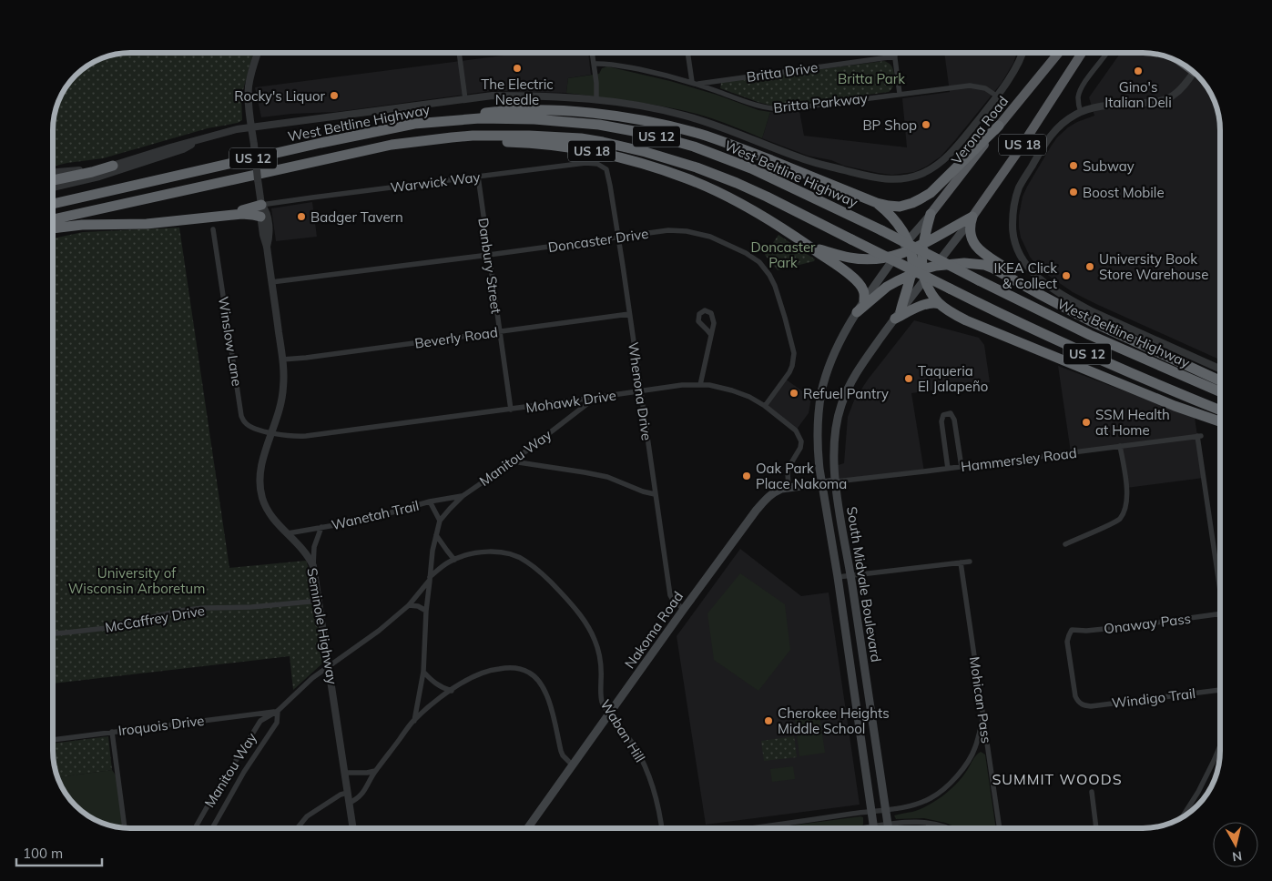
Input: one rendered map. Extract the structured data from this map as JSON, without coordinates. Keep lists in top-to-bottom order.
{
  "streets": {
    "highway": [
      "West Beltline Highway",
      "Verona Road",
      "US 12",
      "US 18"
    ],
    "main road": ["South Midvale Boulevard", "Nakoma Road"],
    "street": [
      "Britta Drive",
      "Britta Parkway",
      "Warwick Way",
      "Doncaster Drive",
      "Danbury Street",
      "Beverly Road",
      "Winslow Lane",
      "Whenona Drive",
      "Mohawk Drive",
      "Manitou Way",
      "Hammersley Road",
      "Wanetah Trail",
      "McCaffrey Drive",
      "Onaway Pass",
      "Seminole Highway",
      "Windigo Trail",
      "Mohican Pass",
      "Iroquois Drive",
      "Waban Hill"
    ]
  },
  "crossings": [
    ["Britta Drive", "Britta Parkway"],
    ["West Beltline Highway", "US 18"],
    ["Verona Road", "US 18"],
    ["US 18", "South Midvale Boulevard"],
    ["Warwick Way", "Danbury Street"],
    ["Warwick Way", "Whenona Drive"],
    ["Warwick Way", "Seminole Highway"],
    ["Doncaster Drive", "Danbury Street"],
    ["Doncaster Drive", "Whenona Drive"],
    ["Doncaster Drive", "Mohawk Drive"],
    ["Doncaster Drive", "Seminole Highway"],
    ["Danbury Street", "Beverly Road"],
    ["Danbury Street", "Mohawk Drive"],
    ["Beverly Road", "Whenona Drive"],
    ["Beverly Road", "Seminole Highway"],
    ["Winslow Lane", "Mohawk Drive"],
    ["Winslow Lane", "Seminole Highway"],
    ["Whenona Drive", "Mohawk Drive"],
    ["Whenona Drive", "Nakoma Road"],
    ["Mohawk Drive", "Manitou Way"],
    ["Mohawk Drive", "Seminole Highway"],
    ["Mohawk Drive", "Nakoma Road"],
    ["Manitou Way", "Wanetah Trail"],
    ["Manitou Way", "Seminole Highway"],
    ["Manitou Way", "Iroquois Drive"],
    ["Manitou Way", "Waban Hill"],
    ["Hammersley Road", "South Midvale Boulevard"],
    ["Hammersley Road", "Nakoma Road"],
    ["Wanetah Trail", "Seminole Highway"],
    ["South Midvale Boulevard", "Nakoma Road"],
    ["McCaffrey Drive", "Seminole Highway"],
    ["Onaway Pass", "Windigo Trail"],
    ["Nakoma Road", "Waban Hill"]
  ],
  "districts": ["SUMMIT WOODS"],
  "parks": ["Britta Park", "Doncaster Park", "University of Wisconsin Arboretum"],
  "places": [
    "The Electric Needle",
    "Gino's Italian Deli",
    "Rocky's Liquor",
    "BP Shop",
    "Subway",
    "Boost Mobile",
    "Badger Tavern",
    "University Book Store Warehouse",
    "IKEA Click & Collect",
    "Taqueria El Jalapeño",
    "Refuel Pantry",
    "SSM Health at Home",
    "Oak Park Place Nakoma",
    "Cherokee Heights Middle School"
  ],
  "scale_bar": "100 m",
  "north": "bottom"
}
